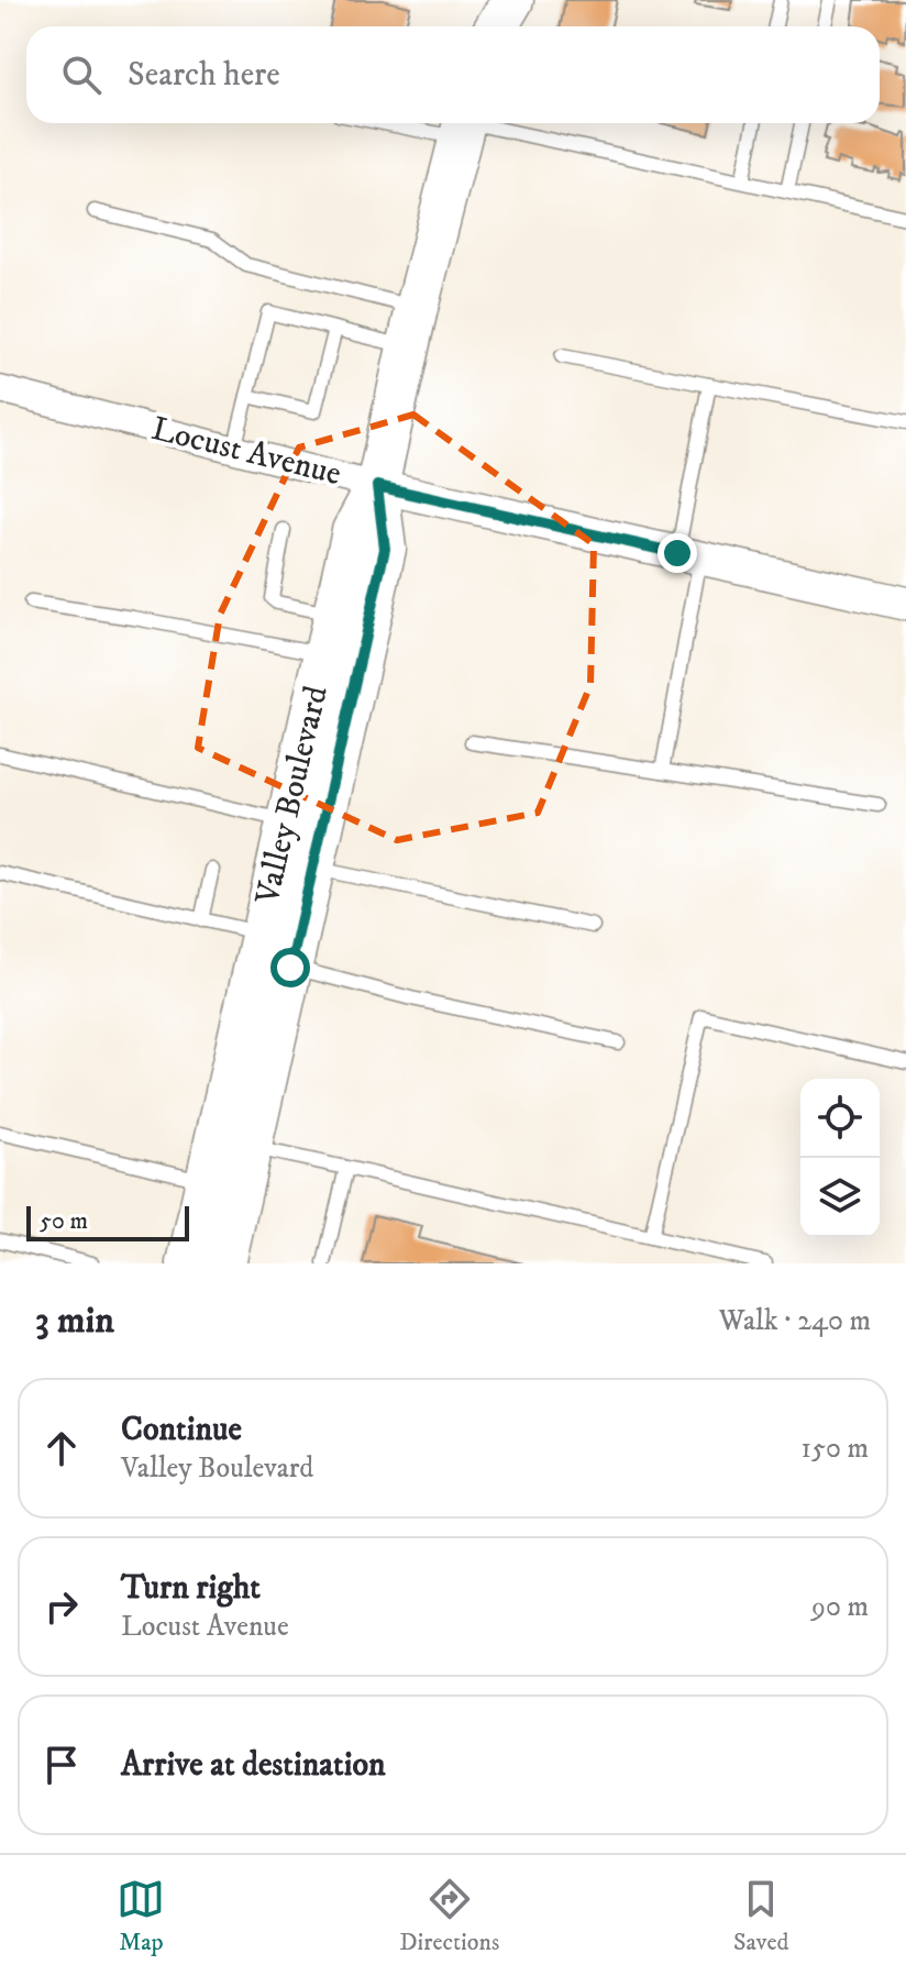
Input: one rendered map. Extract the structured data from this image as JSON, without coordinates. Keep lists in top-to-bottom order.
{
  "streets": {
    "main road": ["Valley Boulevard"],
    "street": ["Locust Avenue"]
  },
  "crossings": [
    ["Locust Avenue", "Valley Boulevard"]
  ],
  "scale_bar": "50 m",
  "page": {
    "search": "Search here",
    "scale": "50 m",
    "heading": ["3 min", "Walk · 240 m"],
    "list": [
      ["Continue", "Valley Boulevard", "150 m"],
      ["Turn right", "Locust Avenue", "90 m"],
      "Arrive at destination"
    ],
    "nav": ["Map", "Directions", "Saved"]
  }
}
